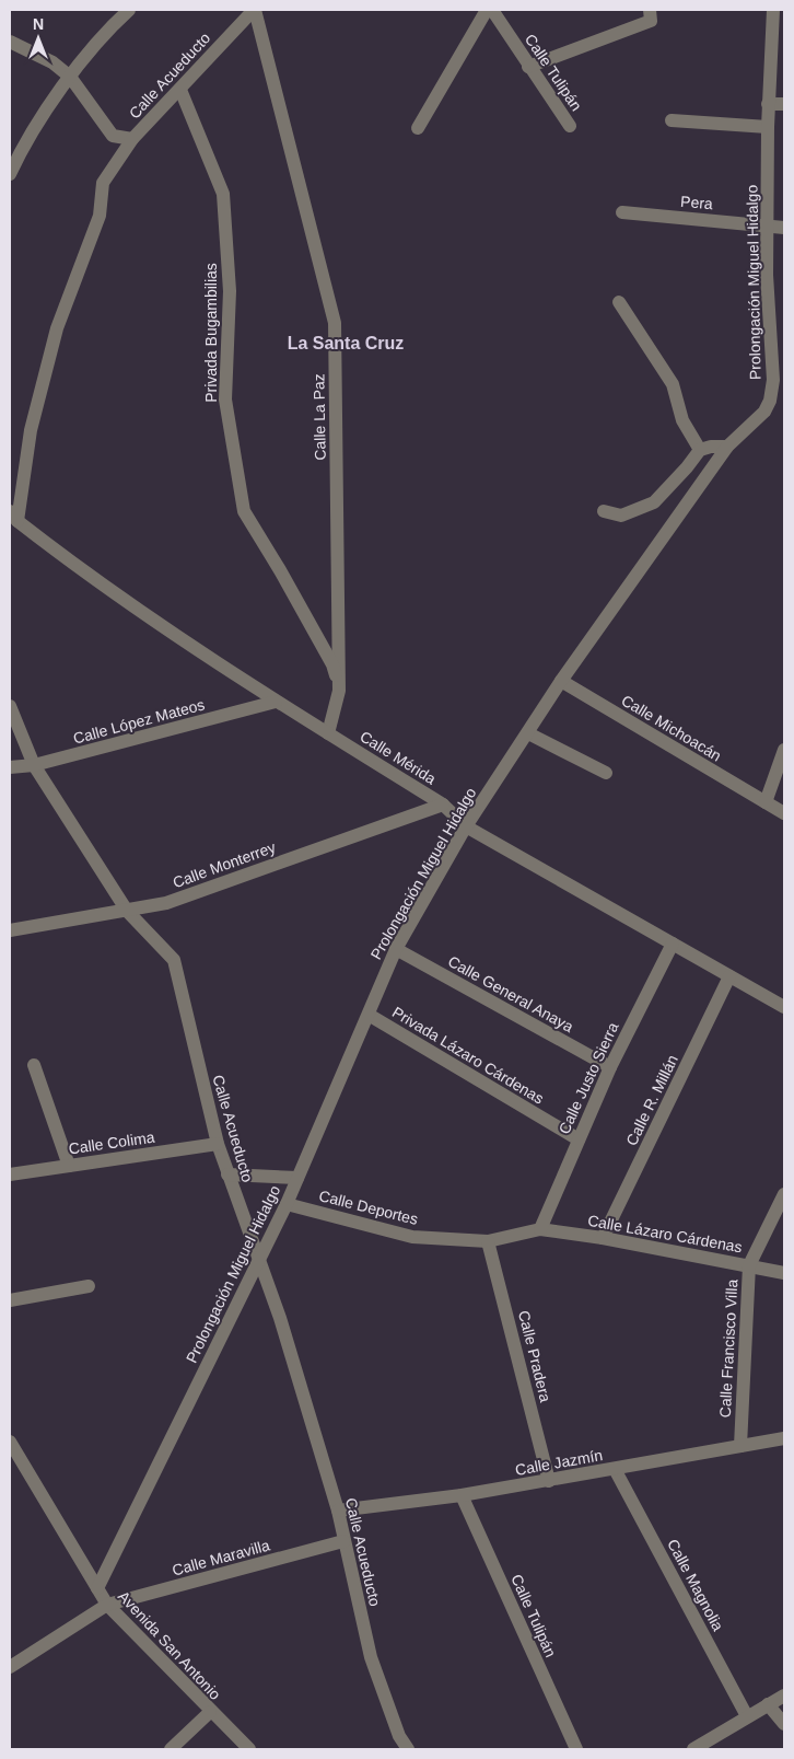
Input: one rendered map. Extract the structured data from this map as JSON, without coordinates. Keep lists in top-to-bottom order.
{
  "streets": {
    "street": [
      "Calle Tulipán",
      "Calle Acueducto",
      "Pera",
      "Prolongación Miguel Hidalgo",
      "Privada Bugambilias",
      "Calle La Paz",
      "Calle López Mateos",
      "Calle Michoacán",
      "Calle Mérida",
      "Calle Monterrey",
      "Calle General Anaya",
      "Privada Lázaro Cárdenas",
      "Calle Justo Sierra",
      "Calle R. Millán",
      "Calle Colima",
      "Calle Deportes",
      "Calle Lázaro Cárdenas",
      "Calle Francisco Villa",
      "Calle Pradera",
      "Calle Jazmín",
      "Calle Maravilla",
      "Calle Magnolia",
      "Avenida San Antonio"
    ]
  },
  "crossings": [
    ["Calle Tulipán", "Calle Jazmín"],
    ["Calle Acueducto", "Prolongación Miguel Hidalgo"],
    ["Calle Acueducto", "Privada Bugambilias"],
    ["Calle Acueducto", "Calle La Paz"],
    ["Calle Acueducto", "Calle López Mateos"],
    ["Calle Acueducto", "Calle Mérida"],
    ["Calle Acueducto", "Calle Monterrey"],
    ["Calle Acueducto", "Calle Colima"],
    ["Calle Acueducto", "Calle Jazmín"],
    ["Calle Acueducto", "Calle Maravilla"],
    ["Pera", "Prolongación Miguel Hidalgo"],
    ["Prolongación Miguel Hidalgo", "Calle Michoacán"],
    ["Prolongación Miguel Hidalgo", "Calle Mérida"],
    ["Prolongación Miguel Hidalgo", "Calle General Anaya"],
    ["Prolongación Miguel Hidalgo", "Privada Lázaro Cárdenas"],
    ["Prolongación Miguel Hidalgo", "Calle Deportes"],
    ["Prolongación Miguel Hidalgo", "Avenida San Antonio"],
    ["Privada Bugambilias", "Calle La Paz"],
    ["Calle La Paz", "Calle Mérida"],
    ["Calle López Mateos", "Calle Mérida"],
    ["Calle Mérida", "Calle Monterrey"],
    ["Calle Mérida", "Calle Justo Sierra"],
    ["Calle Mérida", "Calle R. Millán"],
    ["Calle General Anaya", "Calle Justo Sierra"],
    ["Privada Lázaro Cárdenas", "Calle Justo Sierra"],
    ["Calle Justo Sierra", "Calle Deportes"],
    ["Calle Justo Sierra", "Calle Lázaro Cárdenas"],
    ["Calle R. Millán", "Calle Lázaro Cárdenas"],
    ["Calle Deportes", "Calle Lázaro Cárdenas"],
    ["Calle Deportes", "Calle Pradera"],
    ["Calle Lázaro Cárdenas", "Calle Francisco Villa"],
    ["Calle Francisco Villa", "Calle Jazmín"],
    ["Calle Pradera", "Calle Jazmín"],
    ["Calle Jazmín", "Calle Magnolia"],
    ["Calle Maravilla", "Avenida San Antonio"]
  ],
  "districts": ["La Santa Cruz"],
  "north": "top"
}
